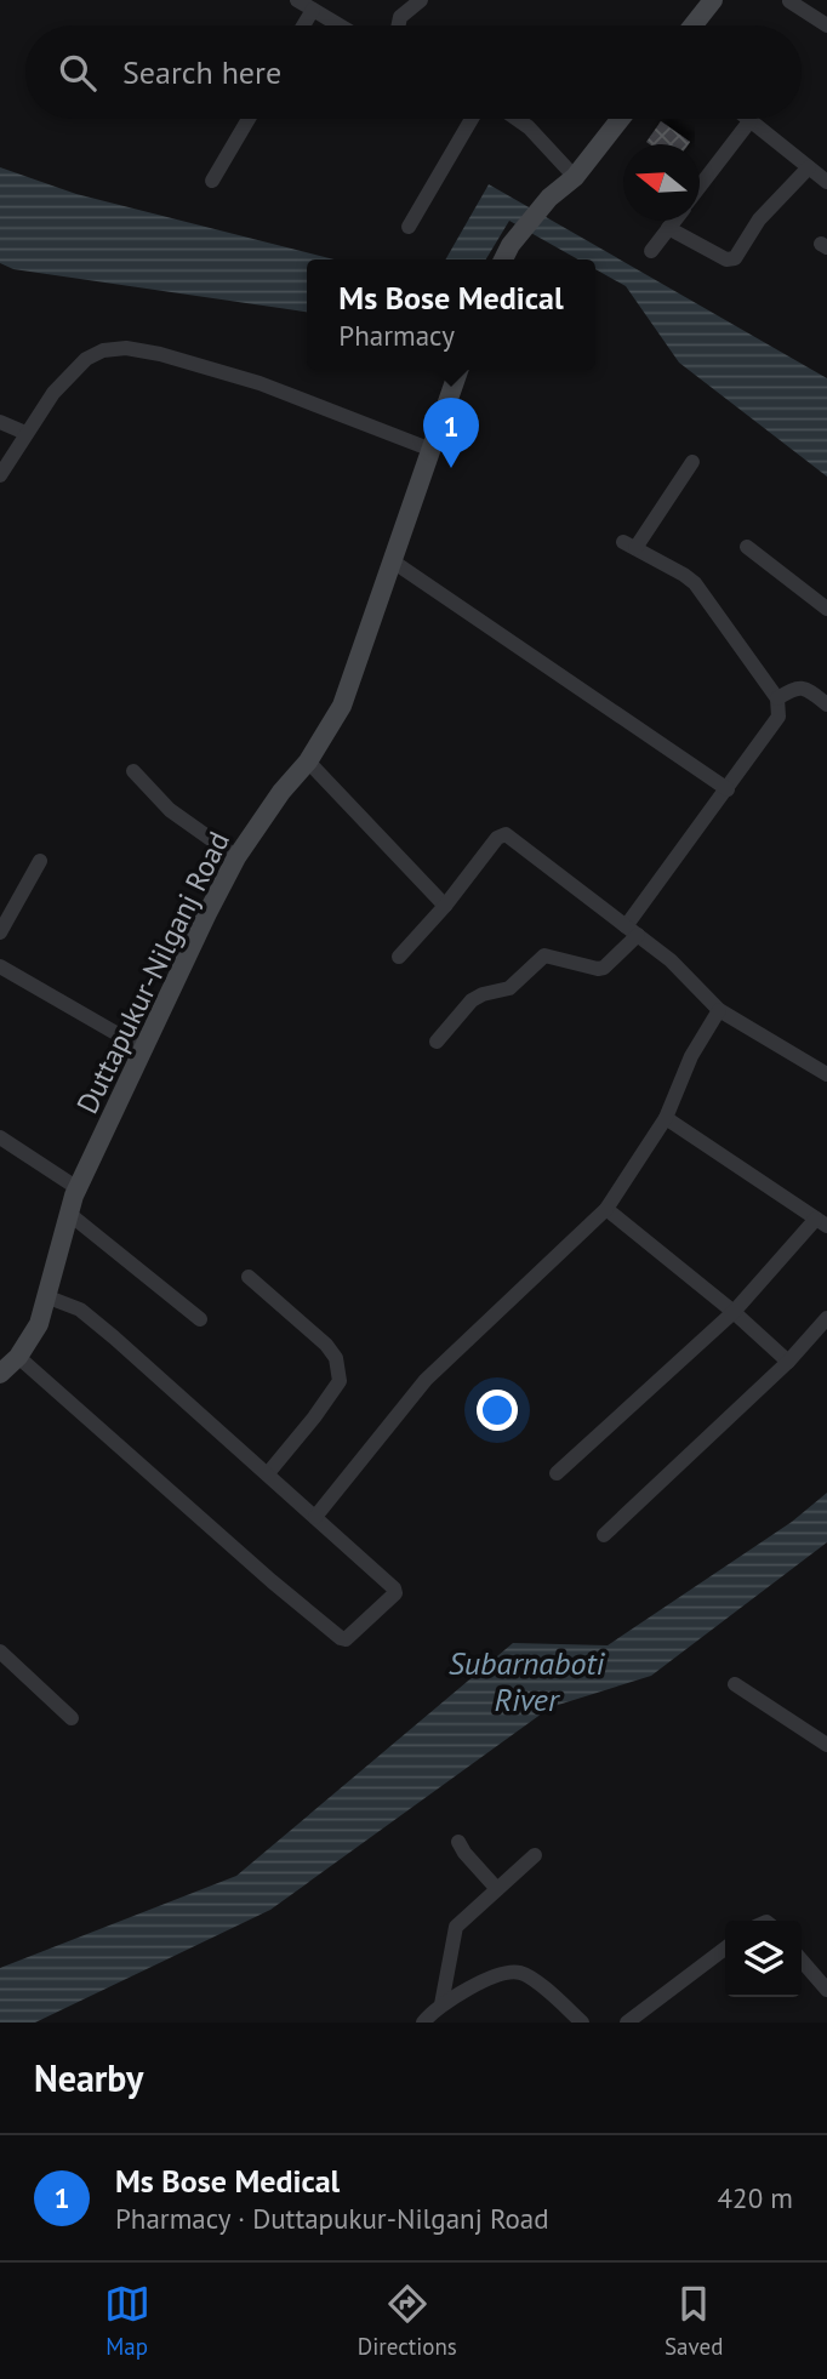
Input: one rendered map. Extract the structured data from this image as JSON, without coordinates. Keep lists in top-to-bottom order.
{
  "streets": {
    "main road": ["Duttapukur-Nilganj Road"]
  },
  "water": ["Subarnaboti River"],
  "north": "left",
  "page": {
    "search": "Search here",
    "popup": ["Ms Bose Medical", "Pharmacy"],
    "pins": "1",
    "heading": "Nearby",
    "list": [
      {
        "mark": "1",
        "name": "Ms Bose Medical",
        "note": "Pharmacy · Duttapukur-Nilganj Road",
        "value": "420 m"
      }
    ],
    "nav": ["Map", "Directions", "Saved"]
  }
}
